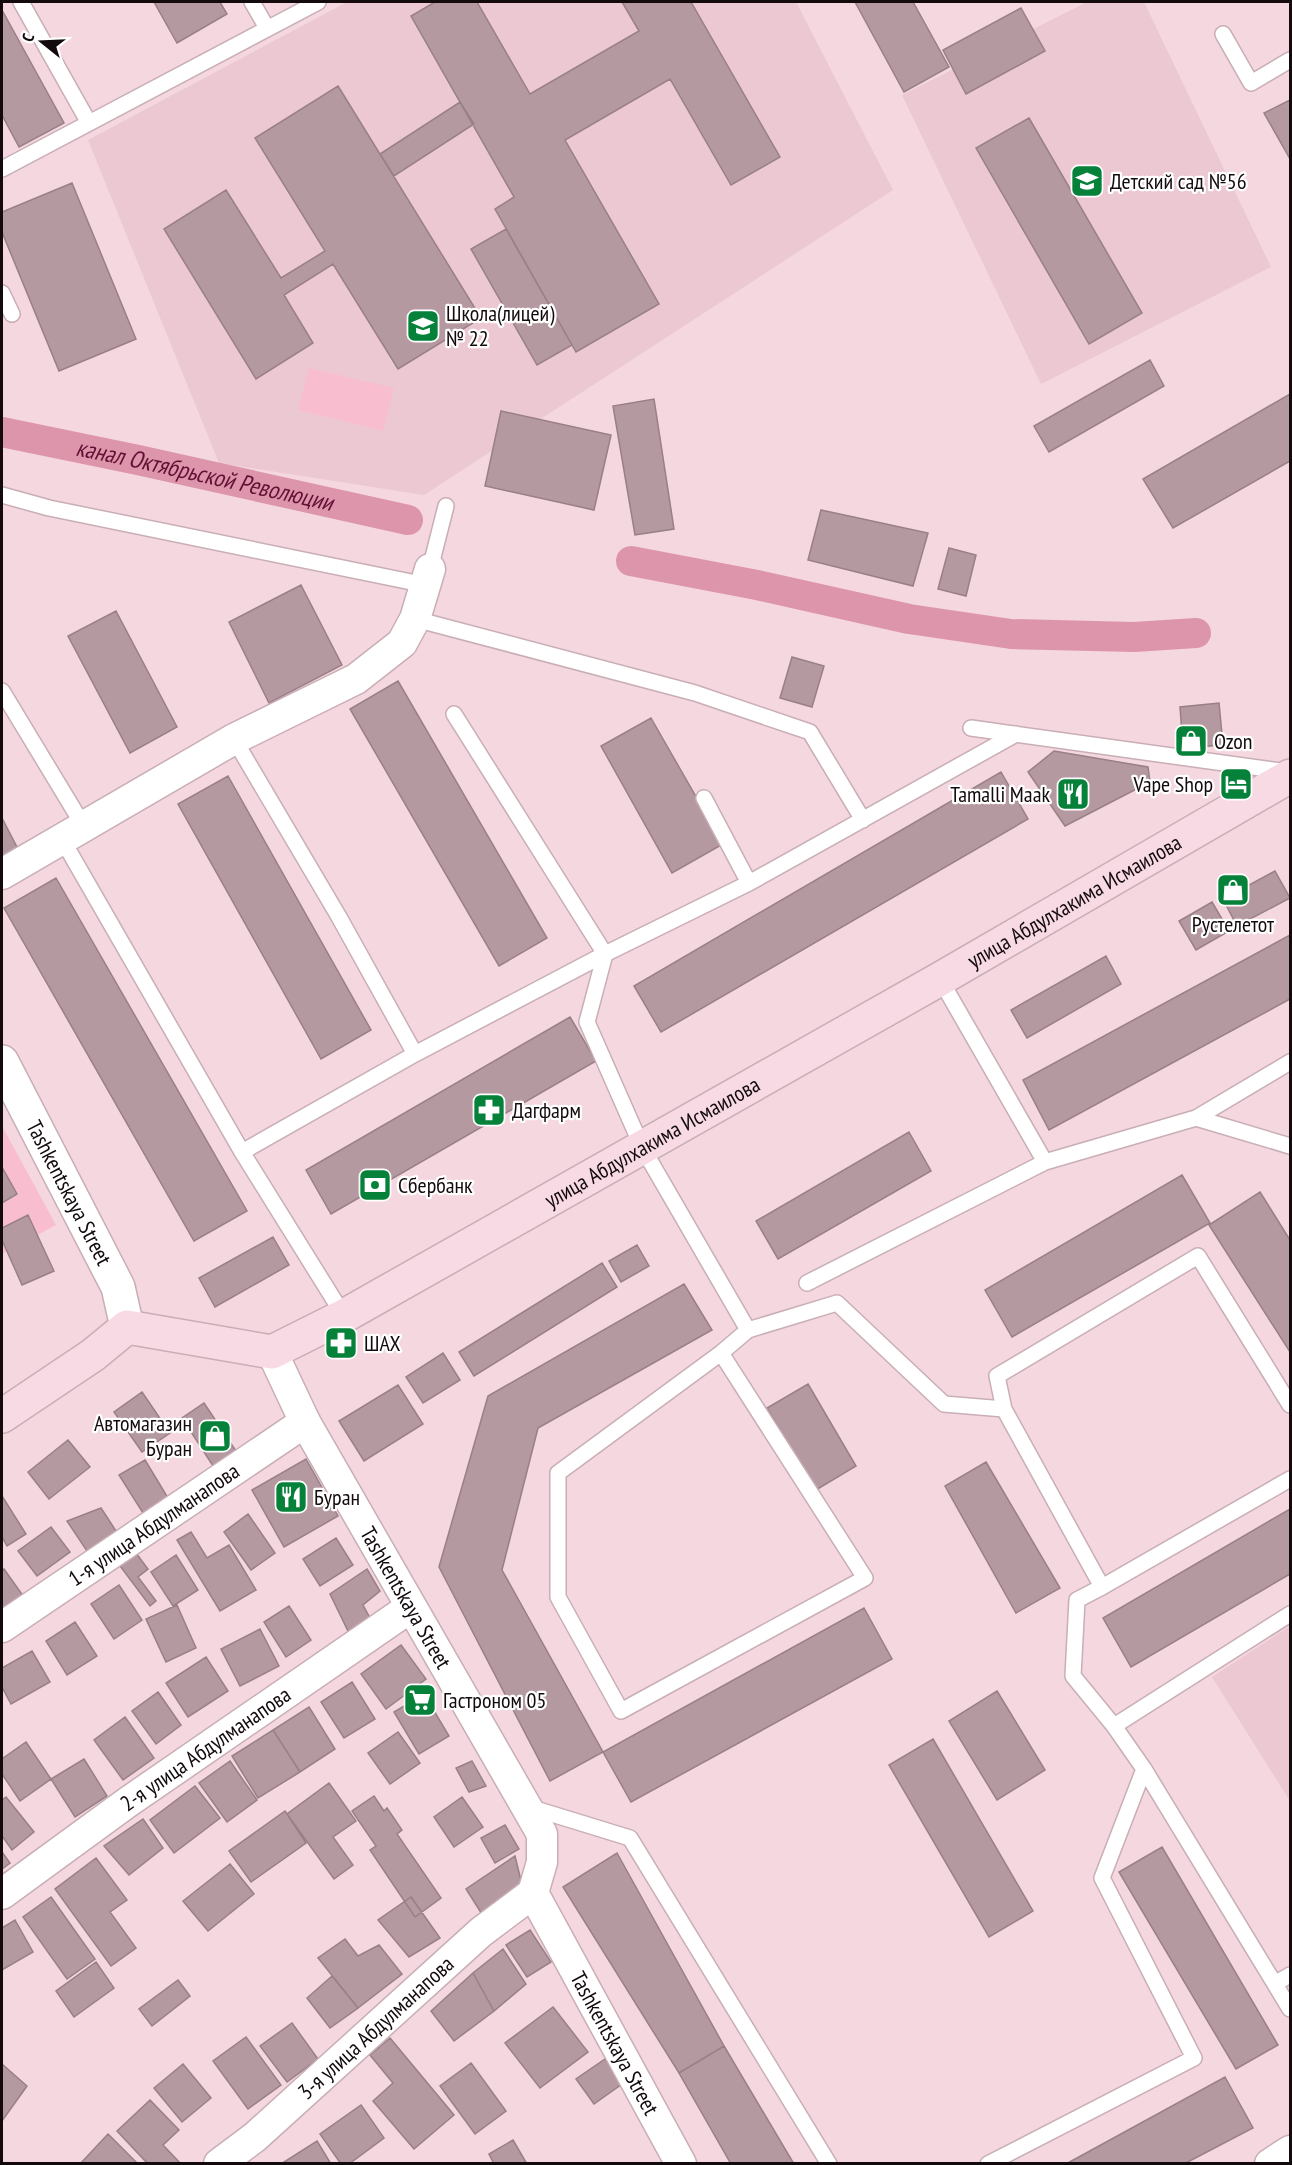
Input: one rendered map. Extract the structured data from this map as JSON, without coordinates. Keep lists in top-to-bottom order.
{
  "streets": {
    "main road": ["улица Абдулхакима Исмаилова"],
    "street": [
      "Tashkentskaya Street",
      "1-я улица Абдулманапова",
      "2-я улица Абдулманапова",
      "3-я улица Абдулманапова"
    ]
  },
  "crossings": [
    ["улица Абдулхакима Исмаилова", "Tashkentskaya Street"],
    ["Tashkentskaya Street", "1-я улица Абдулманапова"],
    ["Tashkentskaya Street", "2-я улица Абдулманапова"],
    ["Tashkentskaya Street", "3-я улица Абдулманапова"]
  ],
  "water": ["канал Октябрьской Революции"],
  "places": {
    "school or university": ["Детский сад №56", "Школа(лицей) № 22"],
    "shop": ["Ozon", "Рустелетот", "Автомагазин Буран"],
    "hotel": ["Vape Shop"],
    "restaurant": ["Tamalli Maak", "Буран"],
    "pharmacy": ["Дагфарм", "ШАХ"],
    "bank": ["Сбербанк"],
    "supermarket": ["Гастроном 05"]
  },
  "north": "left"
}
